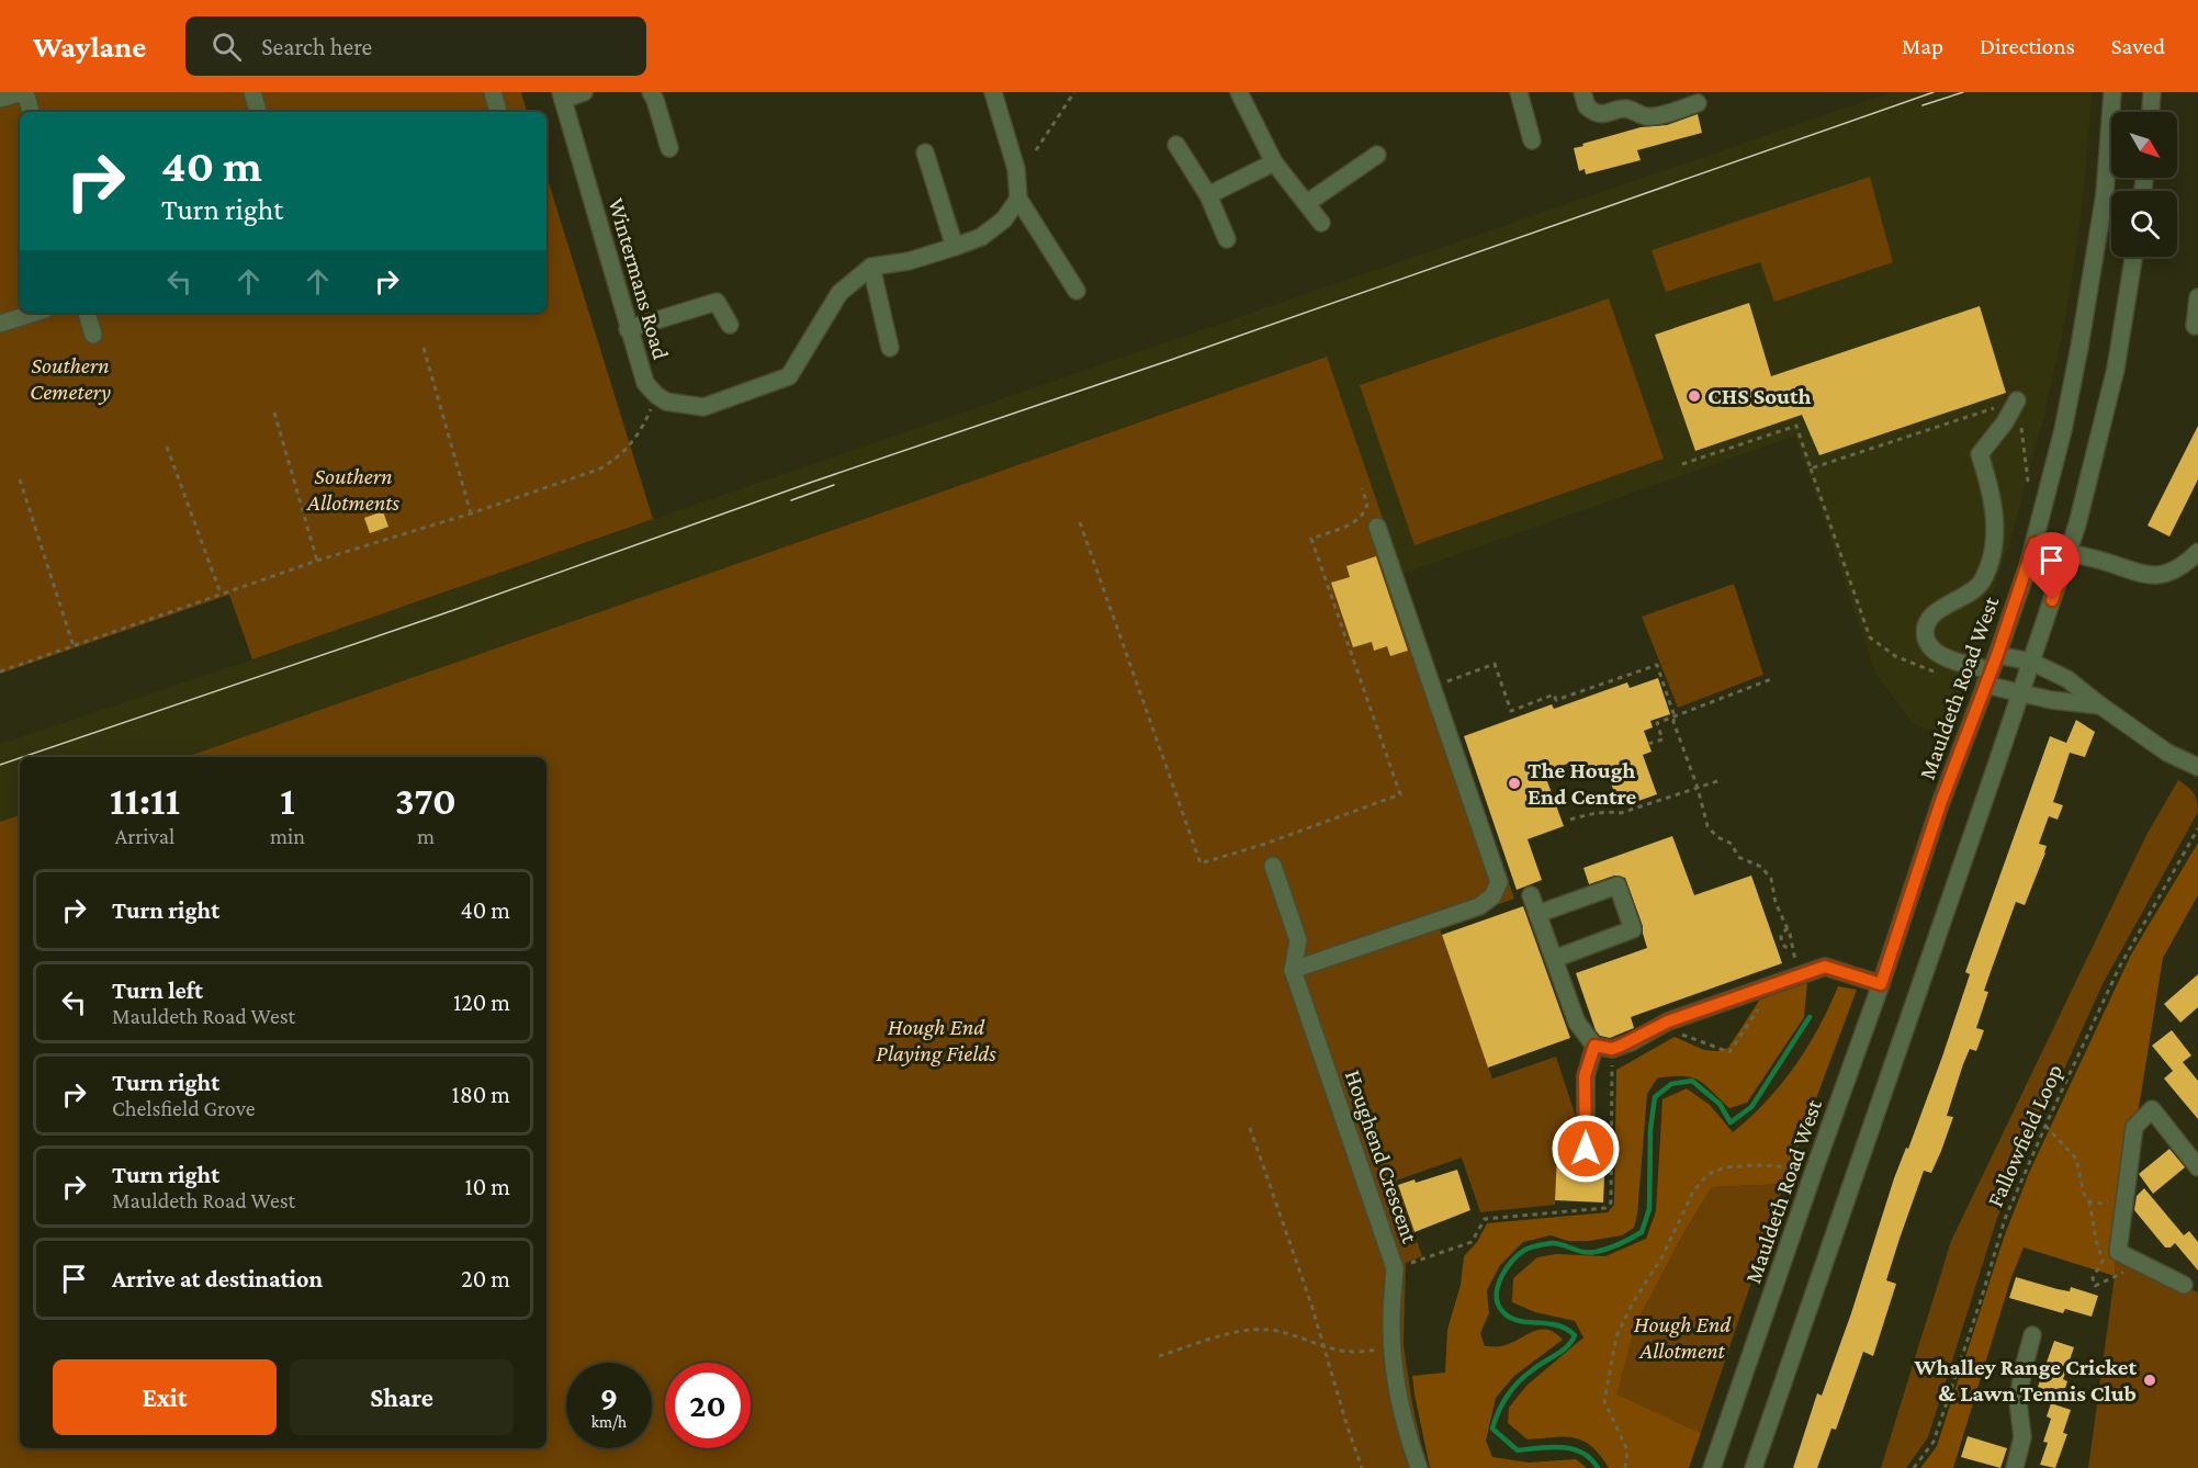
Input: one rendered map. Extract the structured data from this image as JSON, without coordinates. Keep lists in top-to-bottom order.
{
  "streets": {
    "street": ["Wintermans Road", "Mauldeth Road West", "Houghend Crescent"],
    "path": ["Fallowfield Loop"]
  },
  "parks": [
    "Southern Cemetery",
    "Southern Allotments",
    "Hough End Playing Fields",
    "Hough End Allotment"
  ],
  "places": ["CHS South", "The Hough End Centre", "Whalley Range Cricket & Lawn Tennis Club"],
  "north": "bottom right",
  "page": {
    "header": "Waylane",
    "search": "Search here",
    "nav": ["Map", "Directions", "Saved"],
    "turn": ["40 m", "Turn right"],
    "eta": [
      "11:11",
      "Arrival",
      "1",
      "min",
      "370",
      "m"
    ],
    "list": [
      {
        "name": "Turn right",
        "value": "40 m"
      },
      {
        "name": "Turn left",
        "note": "Mauldeth Road West",
        "value": "120 m"
      },
      {
        "name": "Turn right",
        "note": "Chelsfield Grove",
        "value": "180 m"
      },
      {
        "name": "Turn right",
        "note": "Mauldeth Road West",
        "value": "10 m"
      },
      {
        "name": "Arrive at destination",
        "value": "20 m"
      }
    ],
    "buttons": ["Exit", "Share"],
    "speed": "9 km/h",
    "limit": "20"
  }
}
